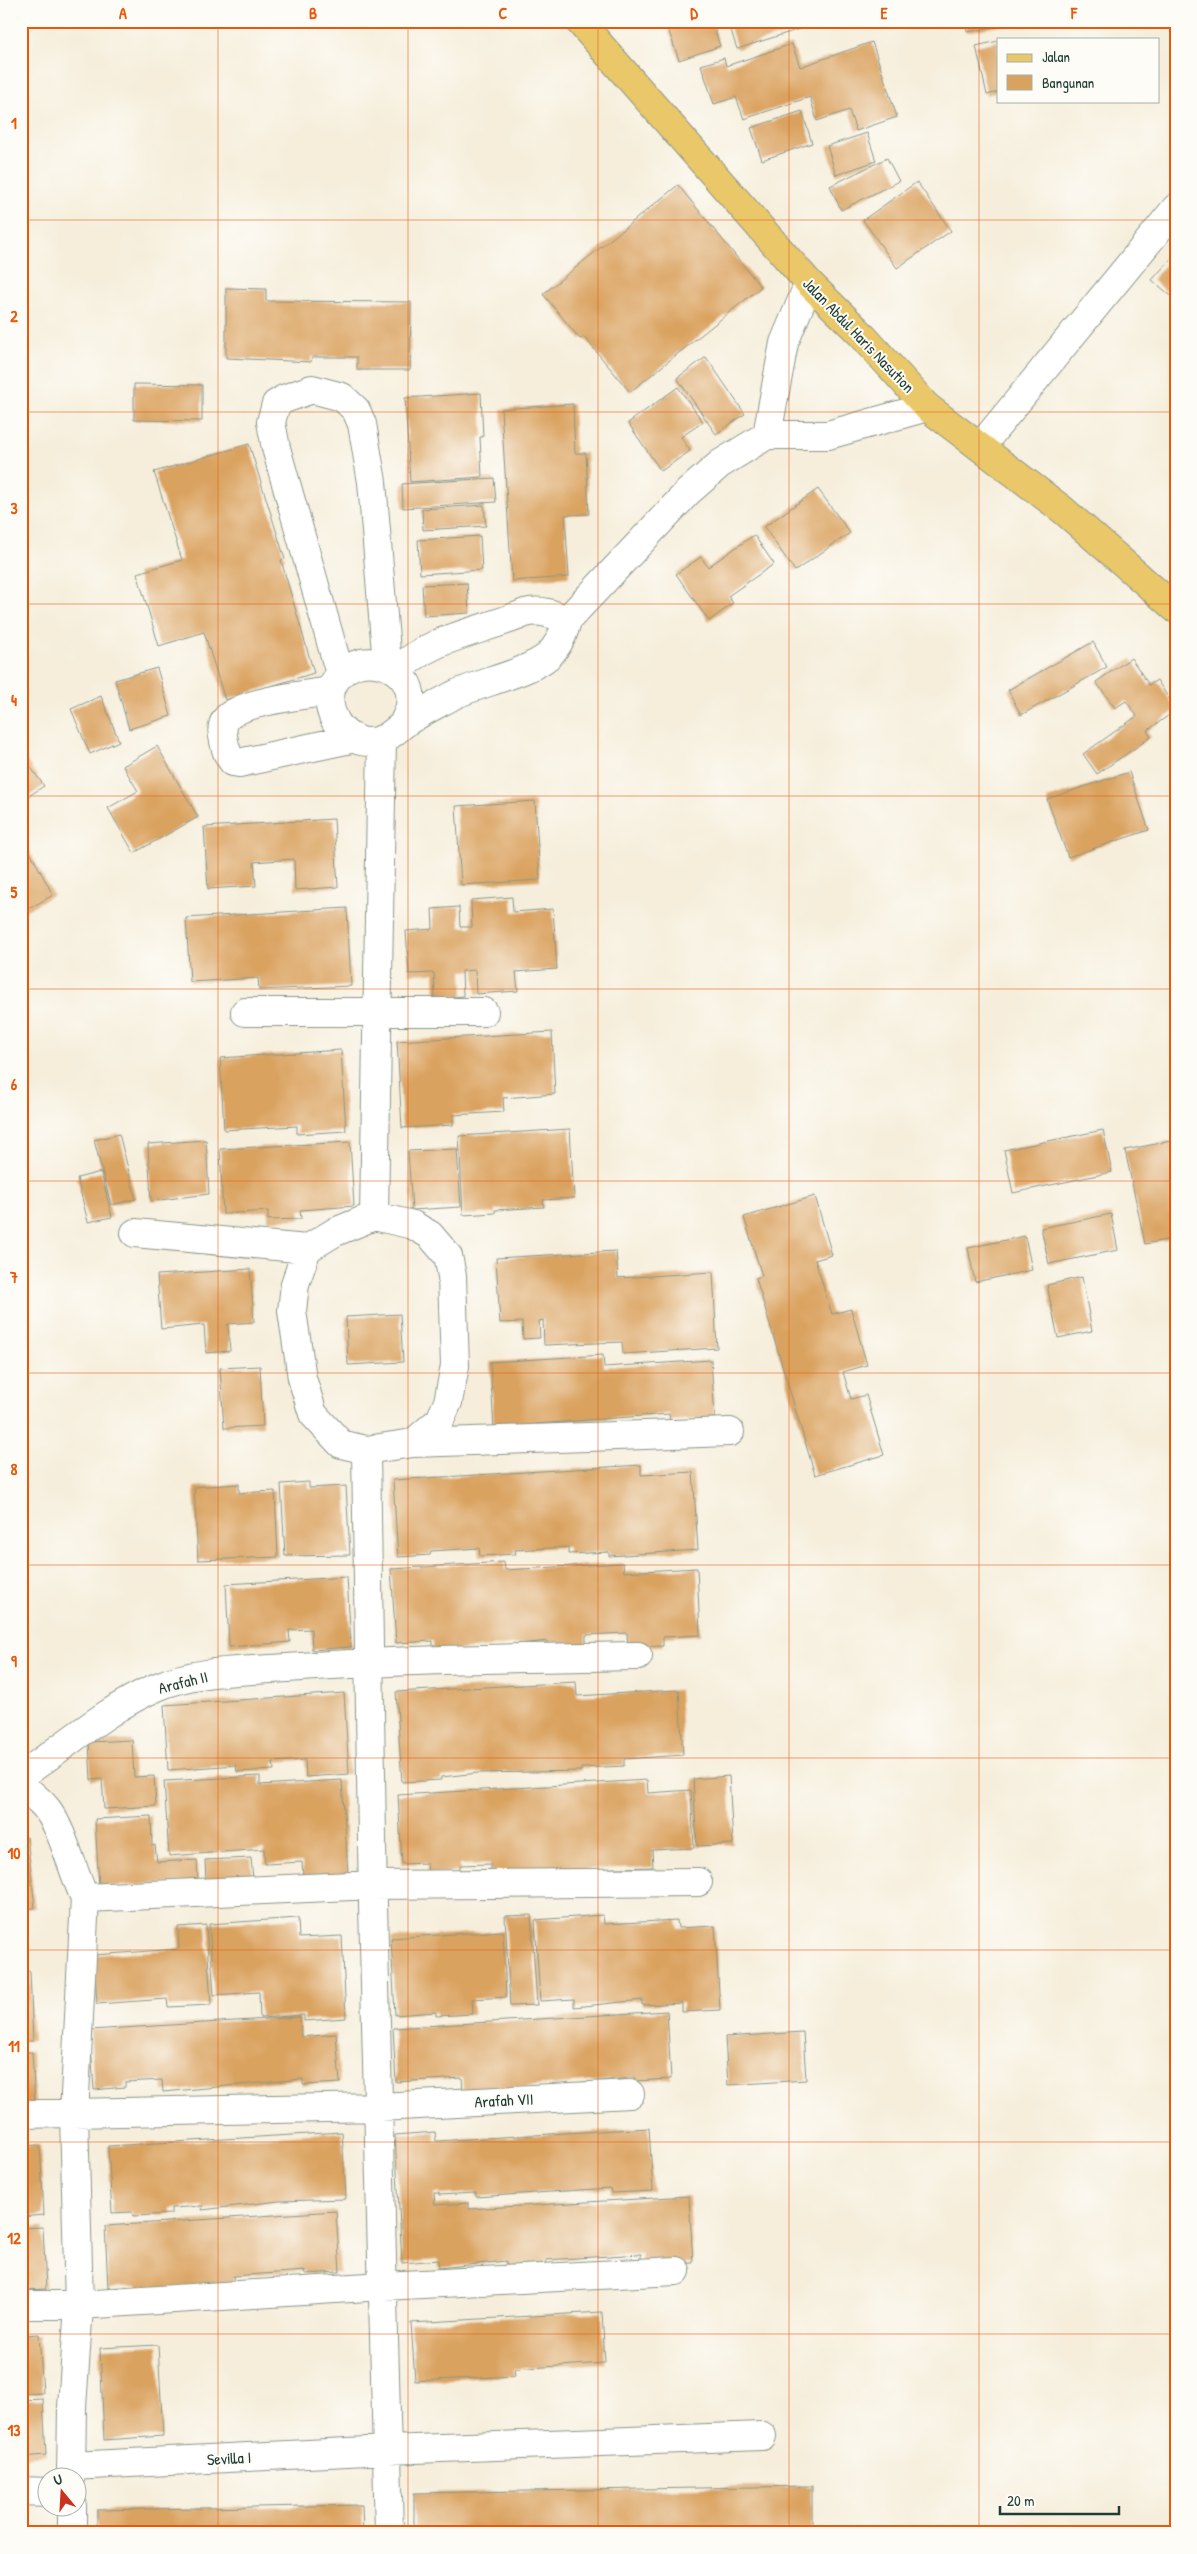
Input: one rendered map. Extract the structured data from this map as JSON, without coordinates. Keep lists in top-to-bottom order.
{
  "streets": {
    "main road": ["Jalan Abdul Haris Nasution"],
    "street": ["Arafah II", "Arafah VII", "Sevilla I"]
  },
  "legend": ["Jalan", "Bangunan"],
  "scale_bar": "20 m",
  "north": "top",
  "grid": {
    "columns": [
      "A",
      "B",
      "C",
      "D",
      "E",
      "F"
    ],
    "rows": [
      "1",
      "2",
      "3",
      "4",
      "5",
      "6",
      "7",
      "8",
      "9",
      "10",
      "11",
      "12",
      "13"
    ]
  }
}
